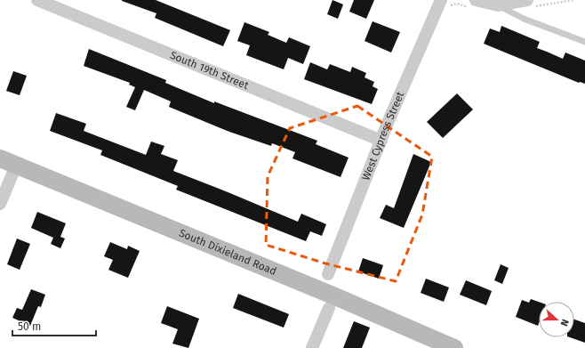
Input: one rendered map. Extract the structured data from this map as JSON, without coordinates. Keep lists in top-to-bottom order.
{
  "streets": {
    "main road": ["South Dixieland Road"],
    "street": ["South 19th Street", "West Cypress Street"]
  },
  "crossings": [
    ["South 19th Street", "West Cypress Street"]
  ],
  "scale_bar": "50 m",
  "north": "right"
}
